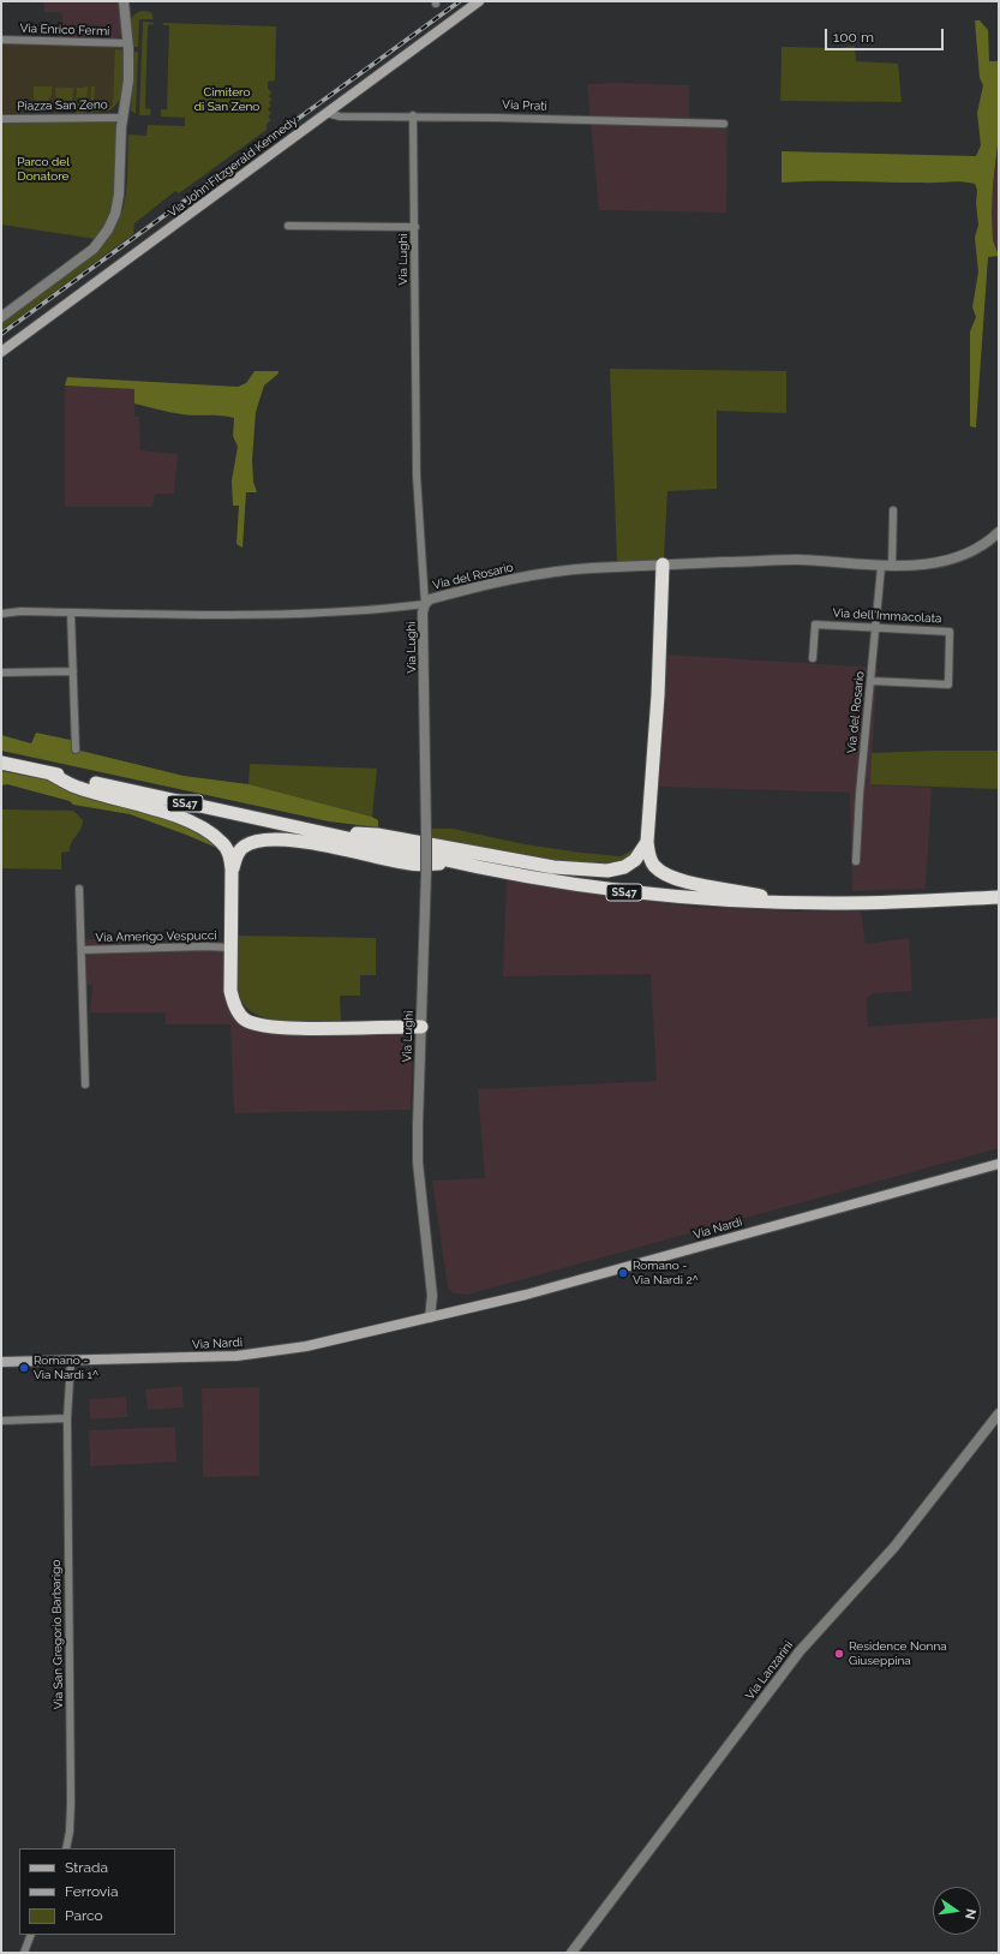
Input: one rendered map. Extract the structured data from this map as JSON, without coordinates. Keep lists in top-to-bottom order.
{
  "streets": {
    "highway": ["SS47"],
    "main road": ["Via John Fitzgerald Kennedy", "Via Nardi"],
    "street": [
      "Via Enrico Fermi",
      "Piazza San Zeno",
      "Via Prati",
      "Via Lughi",
      "Via del Rosario",
      "Via dell'Immacolata",
      "Via Amerigo Vespucci",
      "Via San Gregorio Barbarigo",
      "Via Lanzarini"
    ]
  },
  "crossings": [
    ["Via Prati", "Via John Fitzgerald Kennedy"],
    ["Via Prati", "Via Lughi"],
    ["Via Lughi", "Via del Rosario"],
    ["Via del Rosario", "Via dell'Immacolata"],
    ["Via Nardi", "Via San Gregorio Barbarigo"]
  ],
  "parks": ["Cimitero di San Zeno", "Parco del Donatore"],
  "places": ["Romano - Via Nardi 2^", "Romano - Via Nardi 1^", "Residence Nonna Giuseppina"],
  "legend": ["Strada", "Ferrovia", "Parco"],
  "scale_bar": "100 m",
  "north": "right"
}
